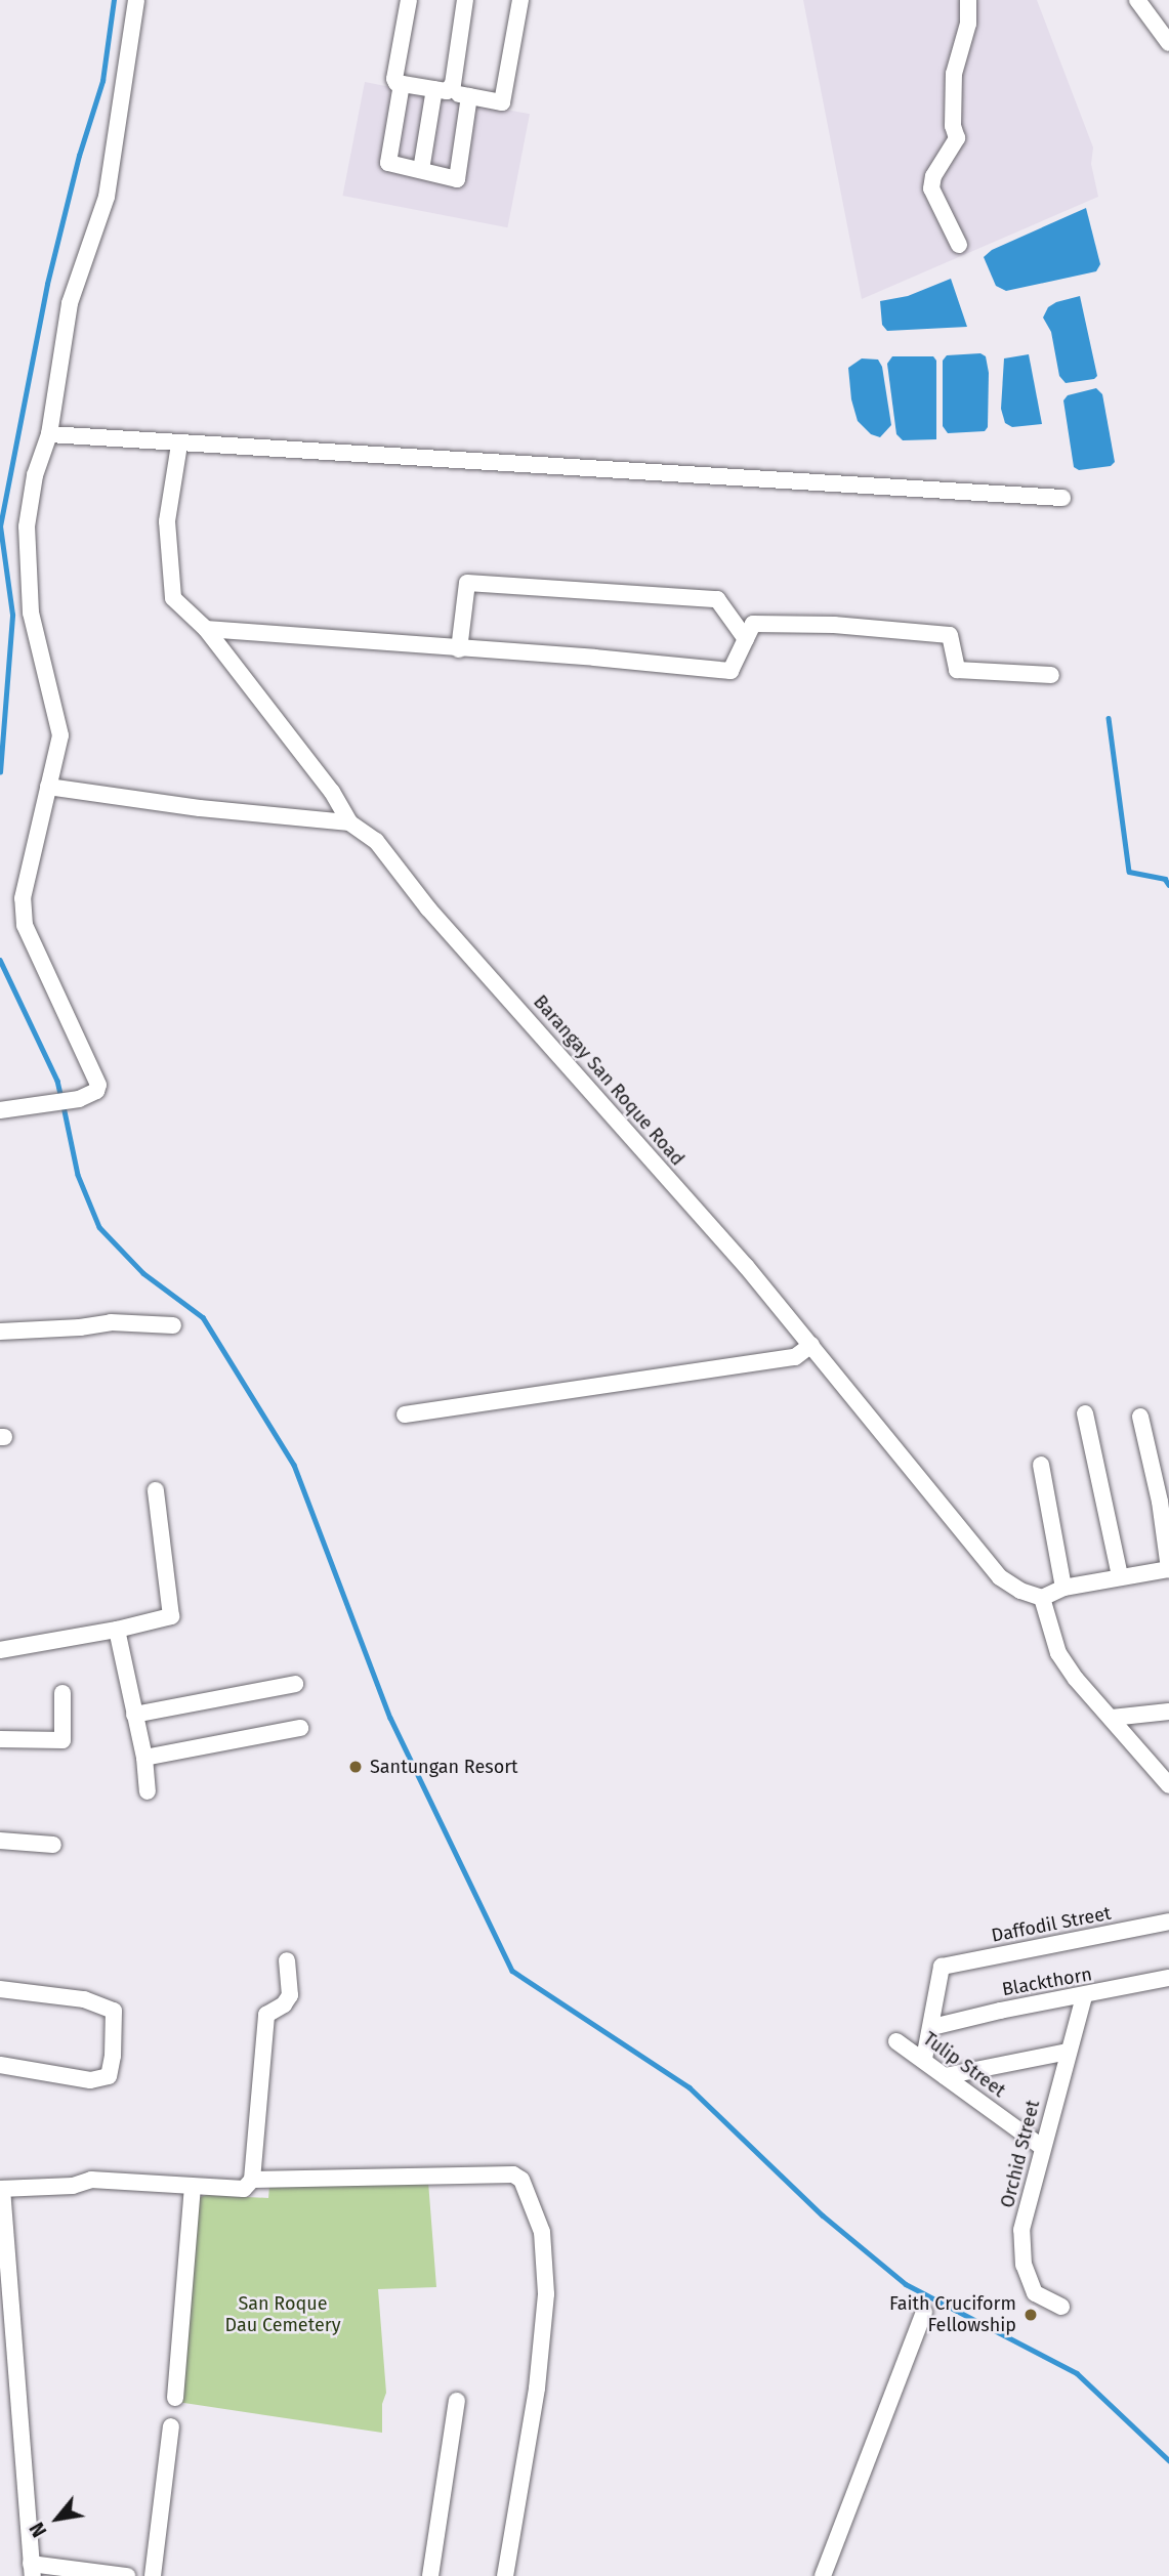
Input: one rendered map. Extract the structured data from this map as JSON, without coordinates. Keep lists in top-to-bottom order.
{
  "streets": {
    "street": [
      "Barangay San Roque Road",
      "Daffodil Street",
      "Blackthorn",
      "Tulip Street",
      "Orchid Street"
    ]
  },
  "crossings": [
    ["Daffodil Street", "Blackthorn"],
    ["Blackthorn", "Orchid Street"],
    ["Tulip Street", "Orchid Street"]
  ],
  "parks": ["San Roque Dau Cemetery"],
  "places": ["Santungan Resort", "Faith Cruciform Fellowship"],
  "north": "bottom left"
}
